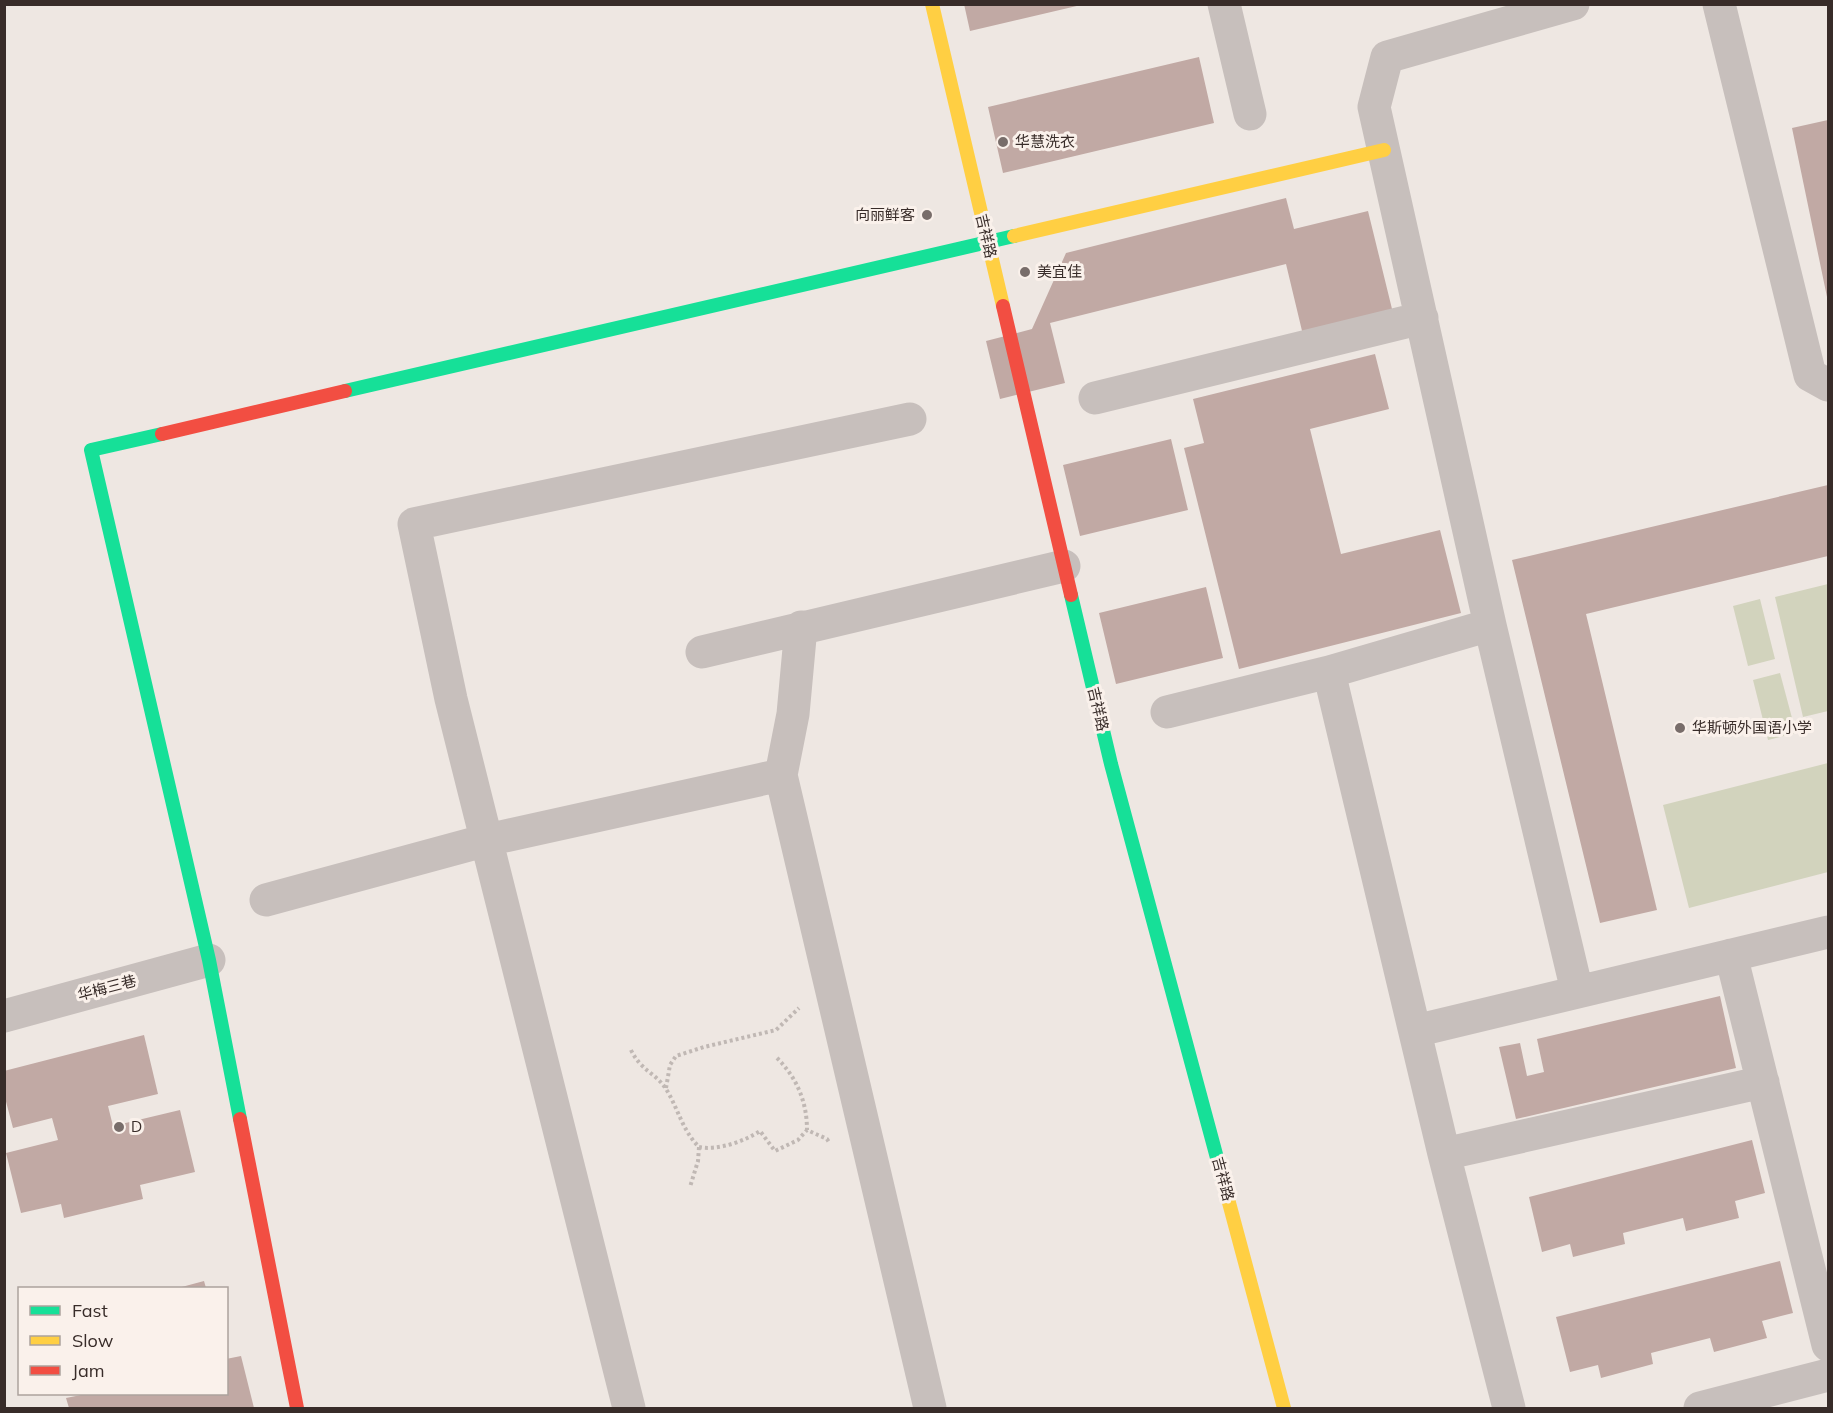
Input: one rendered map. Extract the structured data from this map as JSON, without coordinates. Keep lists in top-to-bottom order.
{
  "streets": {
    "street": ["吉祥路", "华梅三巷"]
  },
  "places": [
    "华慧洗衣",
    "向丽鲜客",
    "美宜佳",
    "华斯顿外国语小学",
    "D"
  ],
  "legend": ["Fast", "Slow", "Jam"]
}
